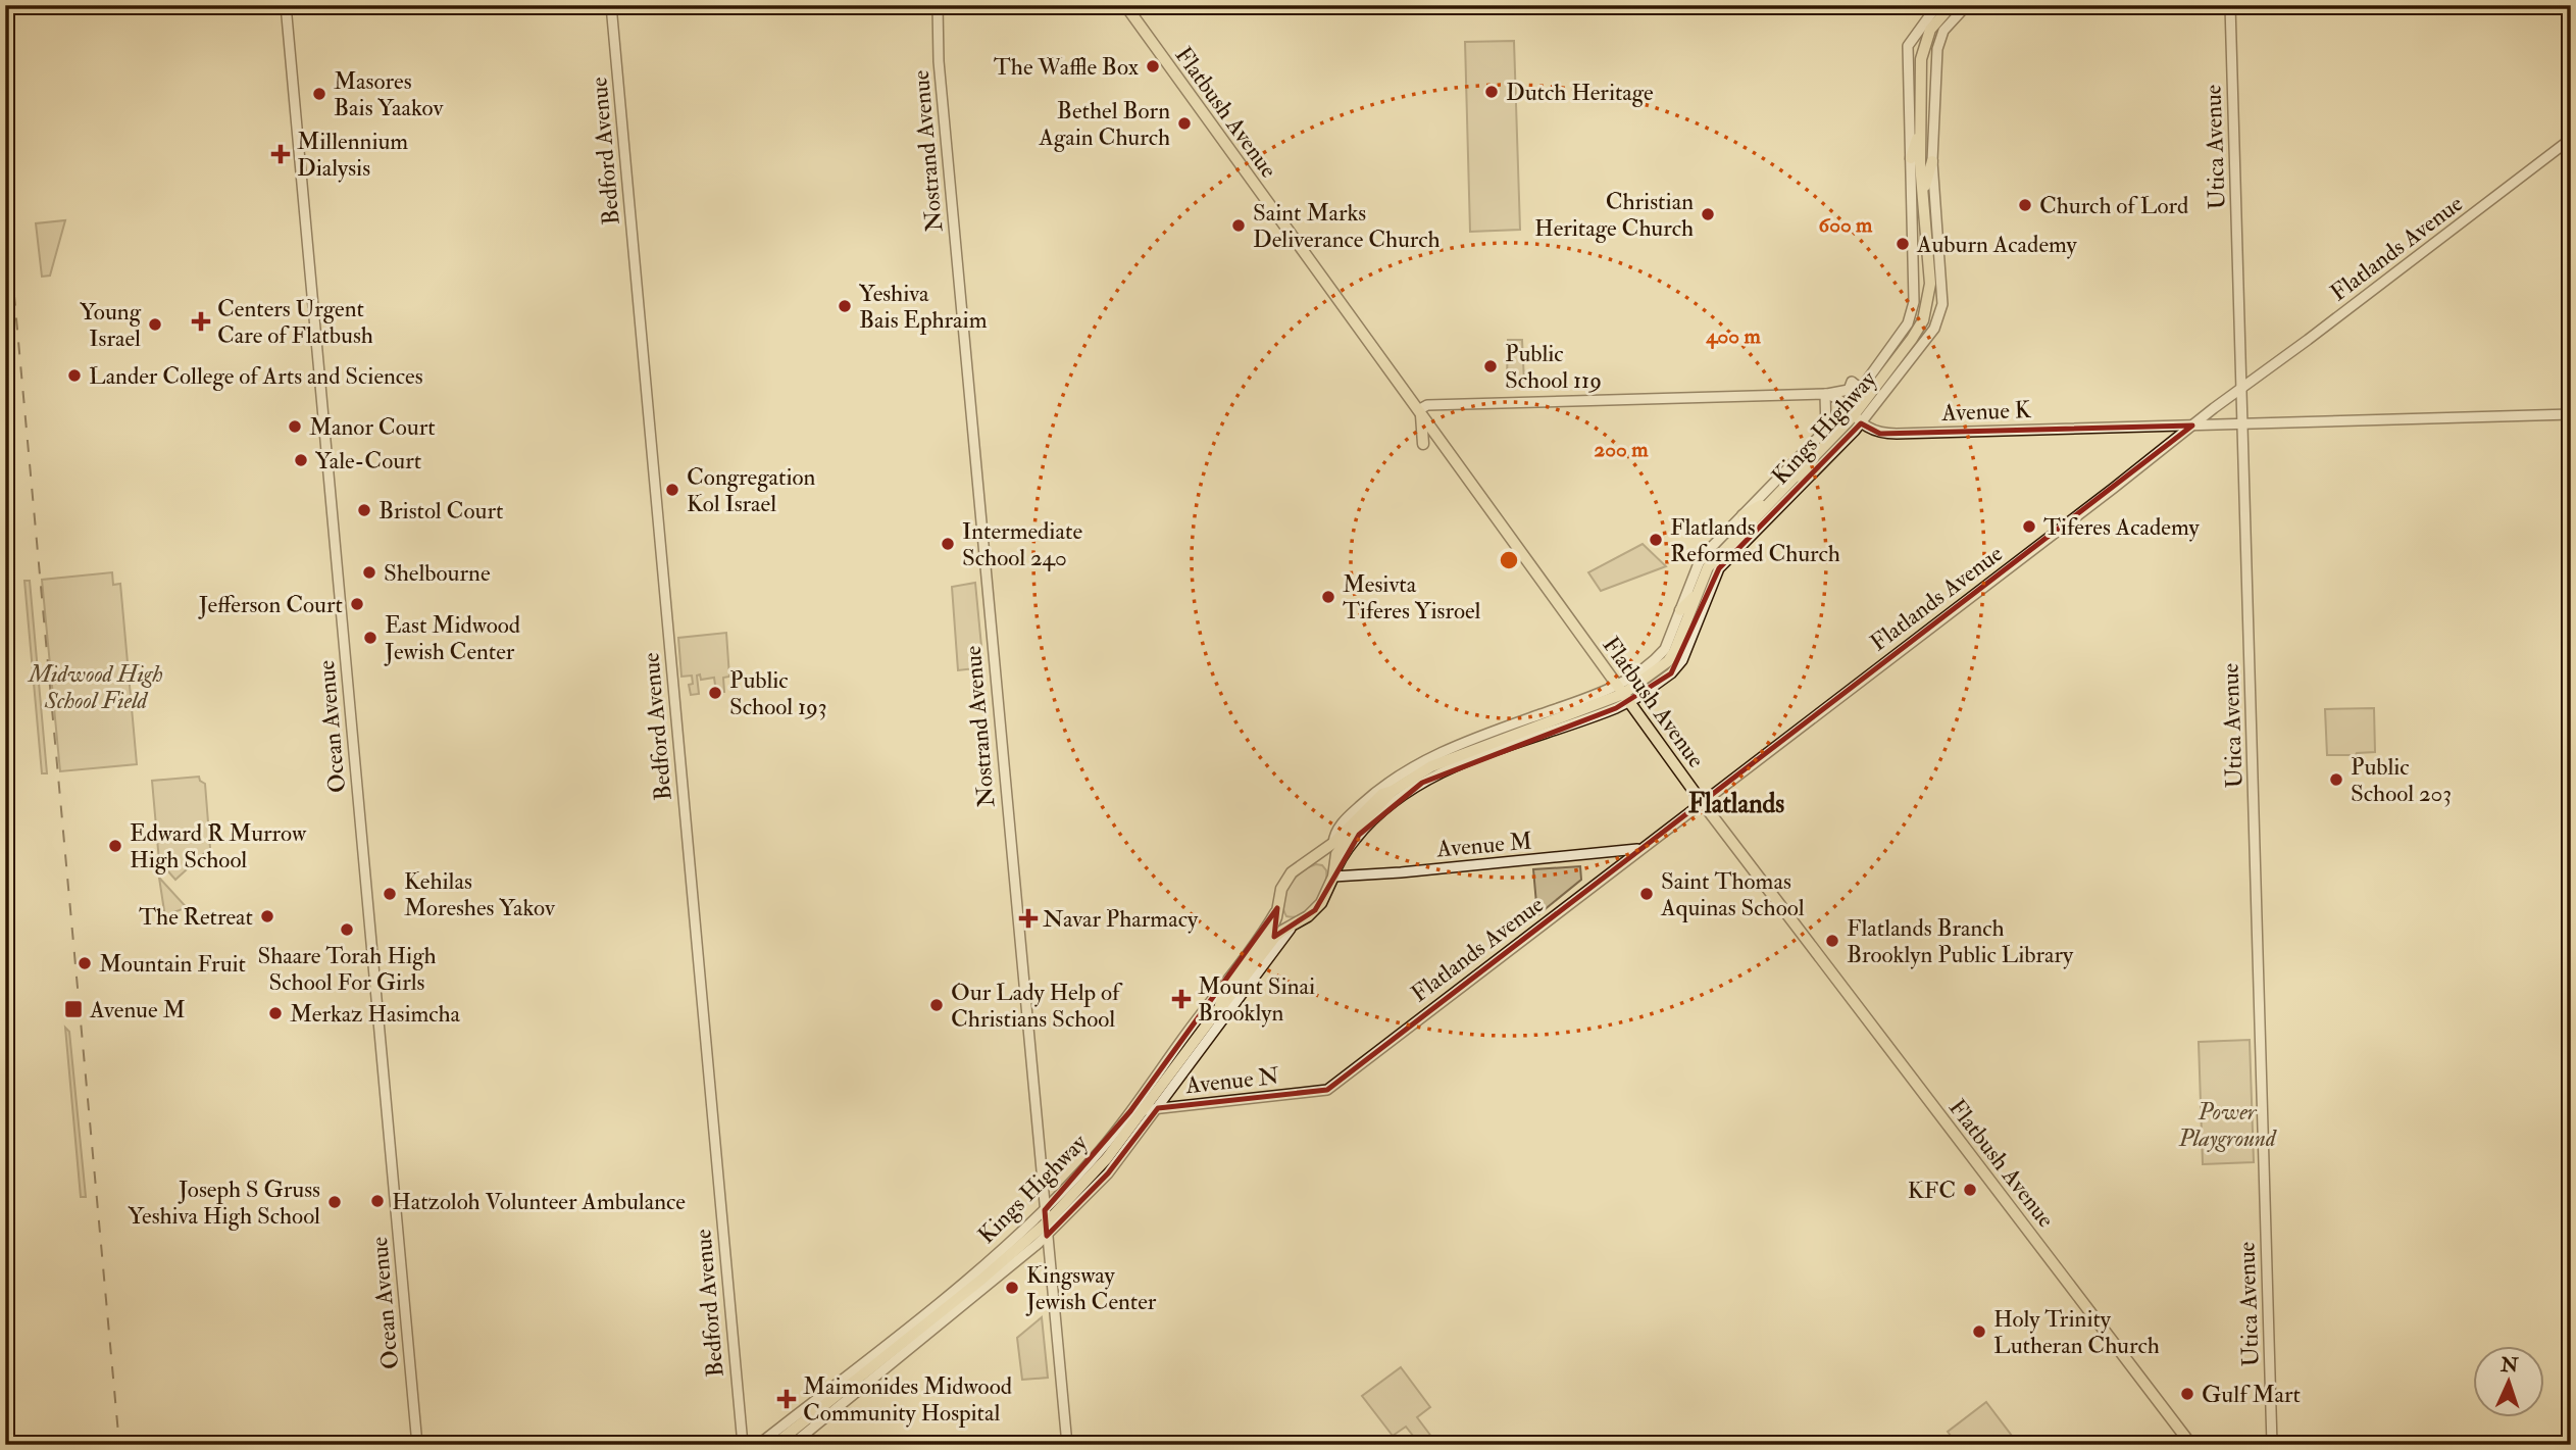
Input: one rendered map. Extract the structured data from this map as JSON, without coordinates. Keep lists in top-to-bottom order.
{
  "streets": {
    "main road": [
      "Flatbush Avenue",
      "Utica Avenue",
      "Bedford Avenue",
      "Nostrand Avenue",
      "Flatlands Avenue",
      "Avenue K",
      "Kings Highway",
      "Ocean Avenue",
      "Avenue M",
      "Avenue N"
    ]
  },
  "crossings": [
    ["Flatbush Avenue", "Flatlands Avenue"],
    ["Flatbush Avenue", "Kings Highway"],
    ["Utica Avenue", "Flatlands Avenue"],
    ["Utica Avenue", "Avenue K"],
    ["Nostrand Avenue", "Kings Highway"],
    ["Flatlands Avenue", "Avenue K"],
    ["Flatlands Avenue", "Avenue M"],
    ["Flatlands Avenue", "Avenue N"],
    ["Avenue K", "Kings Highway"],
    ["Kings Highway", "Avenue M"],
    ["Kings Highway", "Avenue N"]
  ],
  "districts": ["Flatlands"],
  "parks": ["Midwood High School Field", "Power Playground"],
  "places": {
    "other": [
      "The Waffle Box",
      "Dutch Heritage",
      "Masores Bais Yaakov",
      "Bethel Born Again Church",
      "Church of Lord",
      "Christian Heritage Church",
      "Saint Marks Deliverance Church",
      "Auburn Academy",
      "Yeshiva Bais Ephraim",
      "Young Israel",
      "Public School 119",
      "Lander College of Arts and Sciences",
      "Manor Court",
      "Yale-Court",
      "Congregation Kol Israel",
      "Bristol Court",
      "Tiferes Academy",
      "Flatlands Reformed Church",
      "Intermediate School 240",
      "Shelbourne",
      "Mesivta Tiferes Yisroel",
      "Jefferson Court",
      "East Midwood Jewish Center",
      "Public School 193",
      "Public School 203",
      "Edward R Murrow High School",
      "Kehilas Moreshes Yakov",
      "Saint Thomas Aquinas School",
      "The Retreat",
      "Shaare Torah High School For Girls",
      "Flatlands Branch Brooklyn Public Library",
      "Mountain Fruit",
      "Our Lady Help of Christians School",
      "Merkaz Hasimcha",
      "KFC",
      "Hatzoloh Volunteer Ambulance",
      "Joseph S Gruss Yeshiva High School",
      "Kingsway Jewish Center",
      "Holy Trinity Lutheran Church",
      "Gulf Mart"
    ],
    "health": [
      "Millennium Dialysis",
      "Centers Urgent Care of Flatbush",
      "Navar Pharmacy",
      "Mount Sinai Brooklyn",
      "Maimonides Midwood Community Hospital"
    ],
    "transit": ["Avenue M"]
  },
  "north": "top",
  "rings": ["600 m", "400 m", "200 m"]
}
